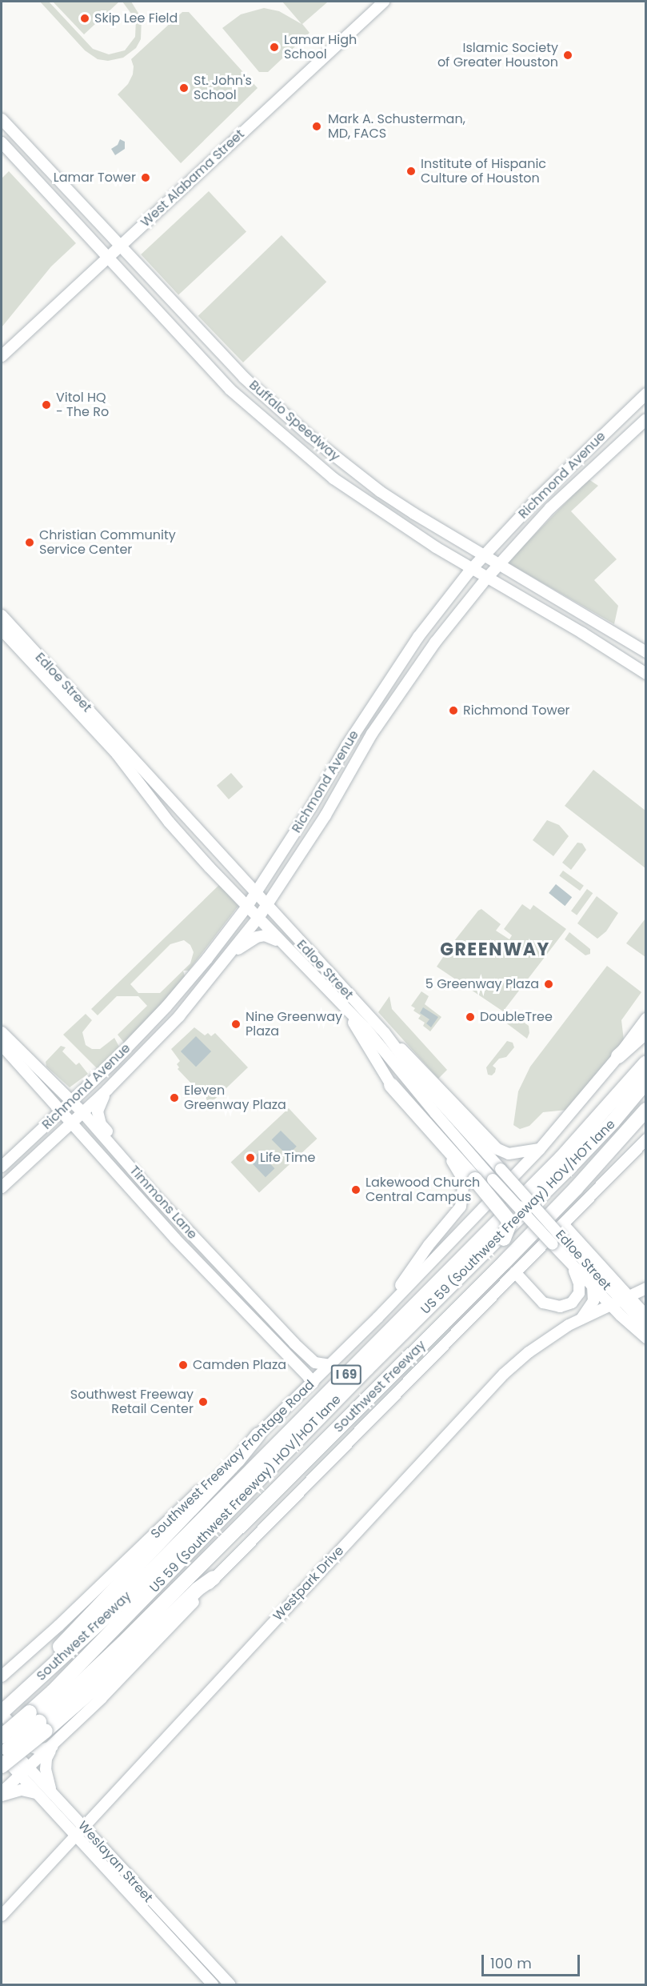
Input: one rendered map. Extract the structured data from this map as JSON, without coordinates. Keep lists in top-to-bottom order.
{
  "streets": {
    "highway": ["US 59 (Southwest Freeway) HOV/HOT lane", "I 69", "Southwest Freeway"],
    "main road": [
      "West Alabama Street",
      "Buffalo Speedway",
      "Richmond Avenue",
      "Edloe Street",
      "Timmons Lane",
      "Southwest Freeway Frontage Road",
      "Westpark Drive",
      "Weslayan Street"
    ]
  },
  "crossings": [
    ["West Alabama Street", "Buffalo Speedway"],
    ["Buffalo Speedway", "Richmond Avenue"],
    ["Richmond Avenue", "Edloe Street"],
    ["Richmond Avenue", "Timmons Lane"],
    ["Edloe Street", "Westpark Drive"],
    ["Timmons Lane", "Southwest Freeway Frontage Road"],
    ["US 59 (Southwest Freeway) HOV/HOT lane", "Southwest Freeway"],
    ["US 59 (Southwest Freeway) HOV/HOT lane", "Weslayan Street"],
    ["Southwest Freeway", "Weslayan Street"],
    ["Westpark Drive", "Weslayan Street"]
  ],
  "districts": ["GREENWAY"],
  "places": [
    "Skip Lee Field",
    "Lamar High School",
    "Islamic Society of Greater Houston",
    "St. John's School",
    "Mark A. Schusterman, MD, FACS",
    "Institute of Hispanic Culture of Houston",
    "Lamar Tower",
    "Vitol HQ - The Ro",
    "Christian Community Service Center",
    "Richmond Tower",
    "5 Greenway Plaza",
    "DoubleTree",
    "Nine Greenway Plaza",
    "Eleven Greenway Plaza",
    "Life Time",
    "Lakewood Church Central Campus",
    "Camden Plaza",
    "Southwest Freeway Retail Center"
  ],
  "scale_bar": "100 m"
}
